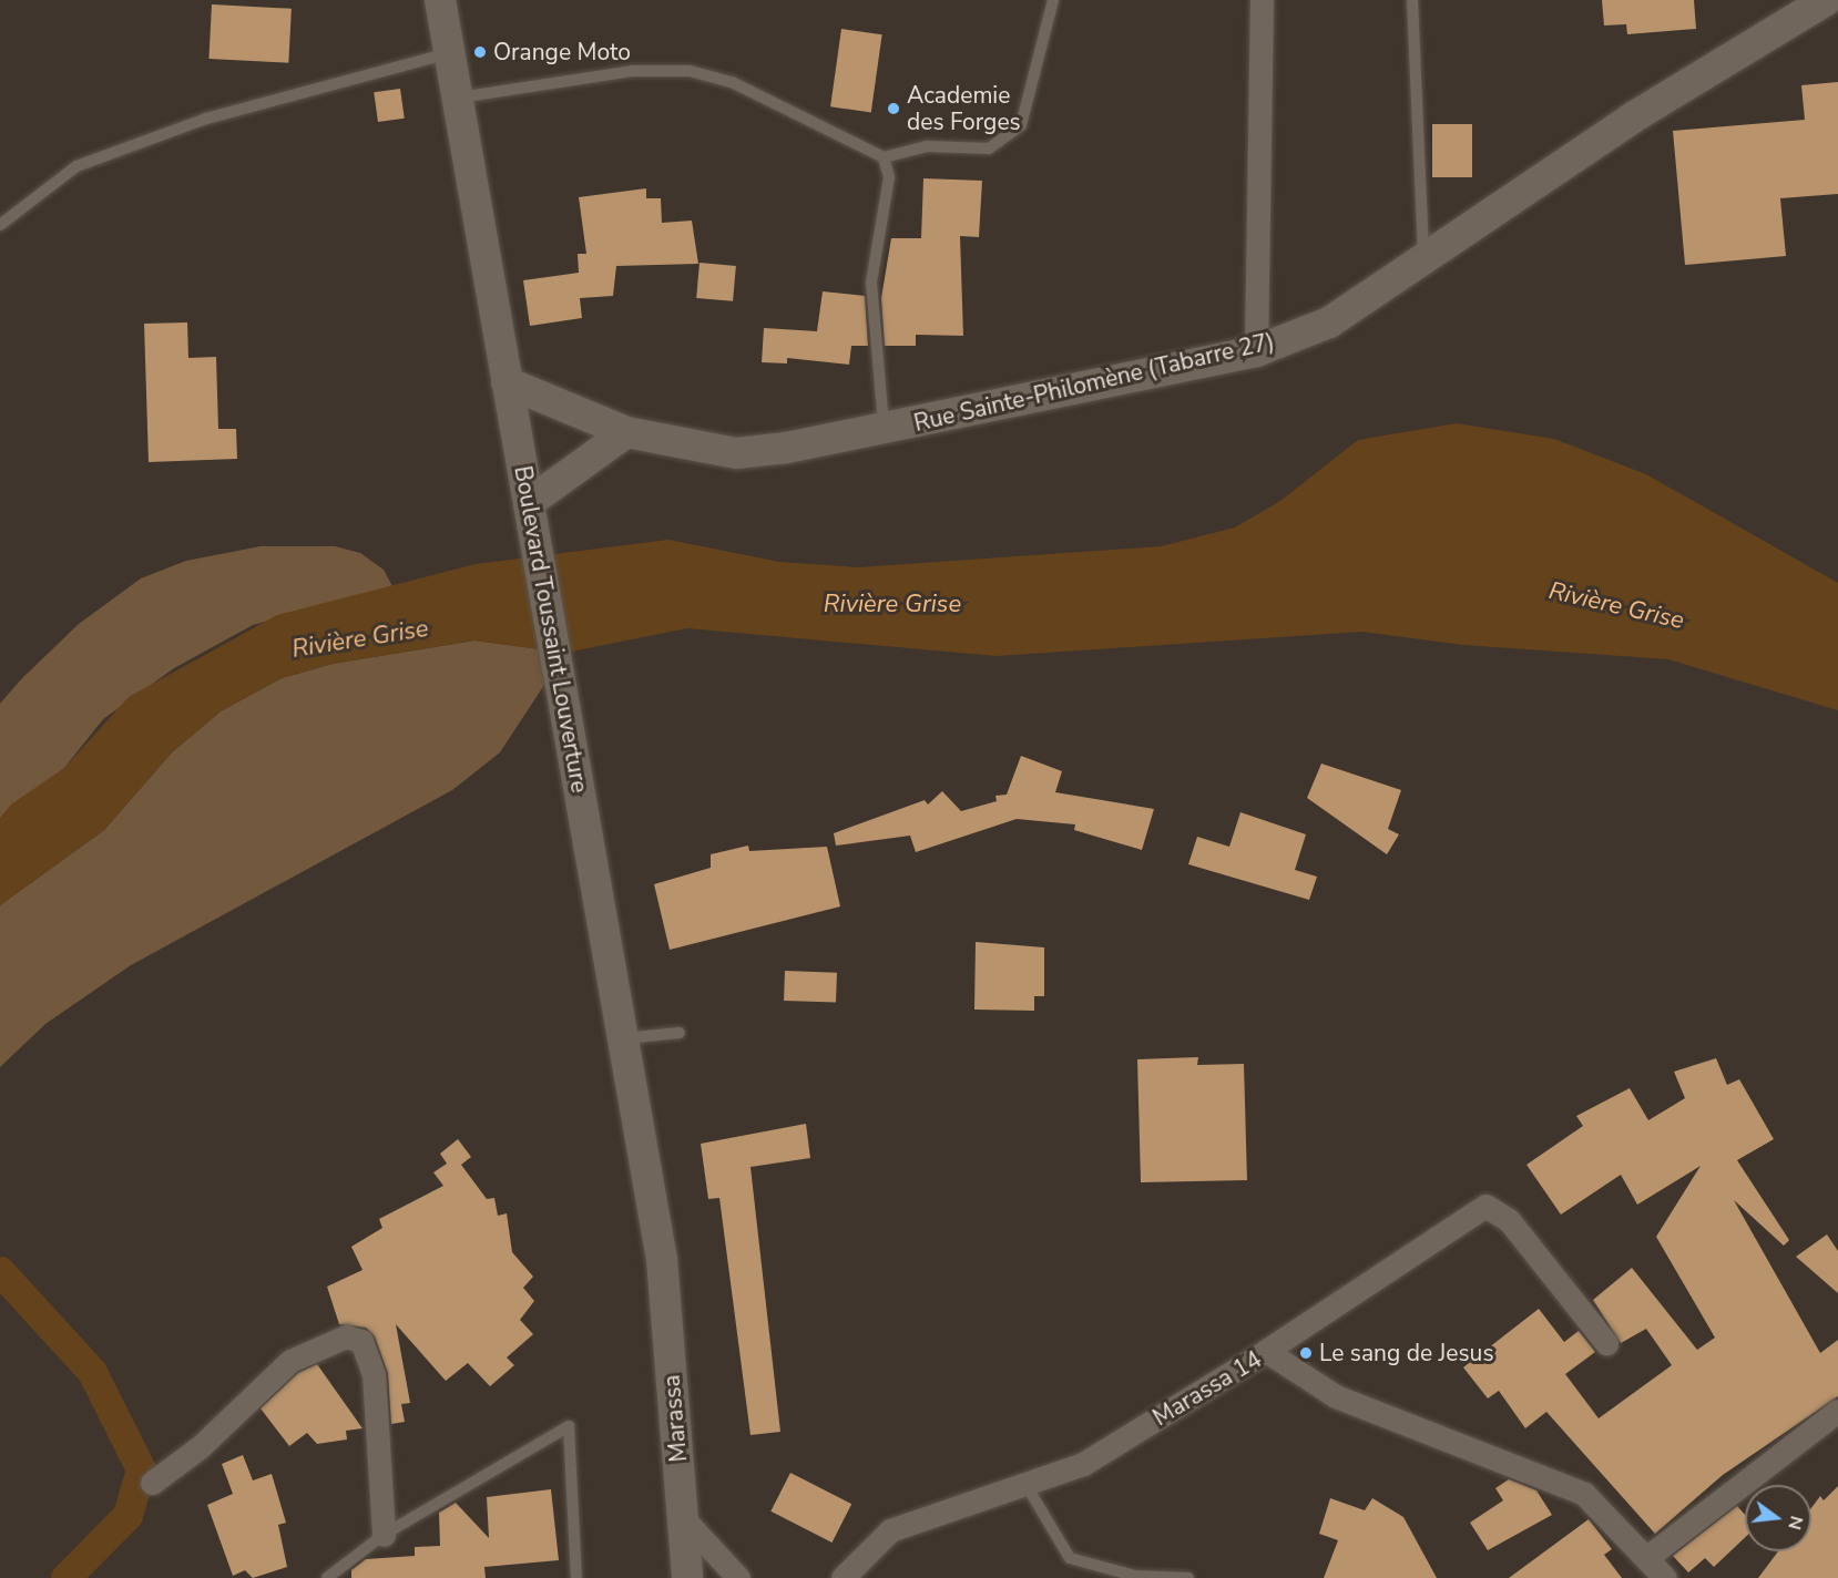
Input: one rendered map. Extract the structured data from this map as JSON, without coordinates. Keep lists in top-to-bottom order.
{
  "streets": {
    "main road": ["Rue Sainte-Philomène (Tabarre 27)", "Boulevard Toussaint Louverture", "Marassa"],
    "street": ["Marassa 14"]
  },
  "crossings": [
    ["Rue Sainte-Philomène (Tabarre 27)", "Boulevard Toussaint Louverture"],
    ["Boulevard Toussaint Louverture", "Marassa"]
  ],
  "water": ["Rivière Grise"],
  "places": ["Orange Moto", "Academie des Forges", "Le sang de Jesus"],
  "north": "right"
}
